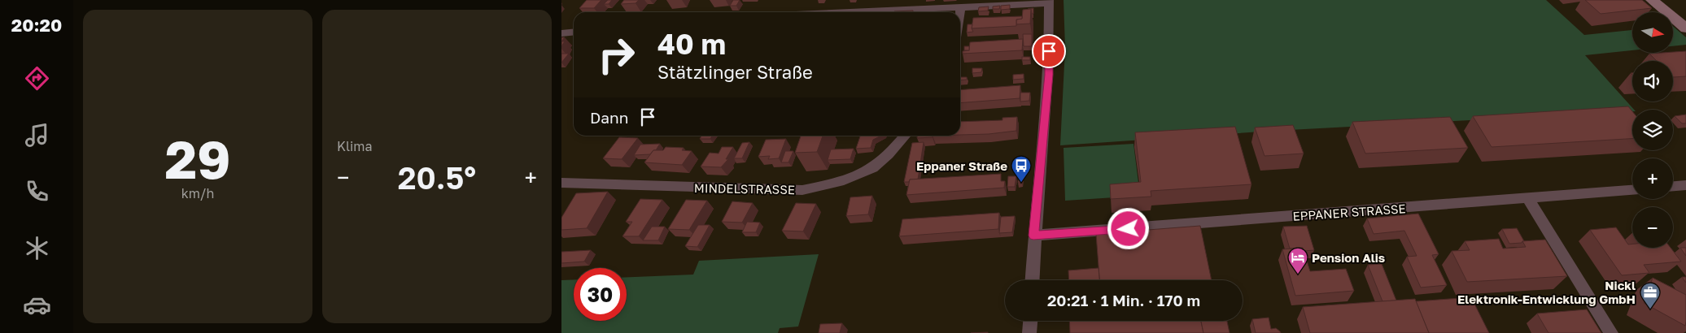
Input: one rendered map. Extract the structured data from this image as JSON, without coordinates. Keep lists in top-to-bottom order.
{
  "streets": {
    "street": ["MINDELSTRASSE", "EPPANER STRASSE"]
  },
  "places": {
    "bus stop": ["Eppaner Straße"],
    "hotel": ["Pension Alis"],
    "office": ["Nickl Elektronik-Entwicklung GmbH"]
  },
  "north": "right",
  "page": {
    "tabs": "20:20",
    "tile": [
      ["29", "km/h"],
      "Klima"
    ],
    "map_buttons": ["+", "−"],
    "turn": ["40 m", "Stätzlinger Straße"],
    "then": "Dann",
    "heat": ["−", "20.5°", "+"],
    "limit": "30",
    "trip": "20:21 · 1 Min. · 170 m"
  }
}
